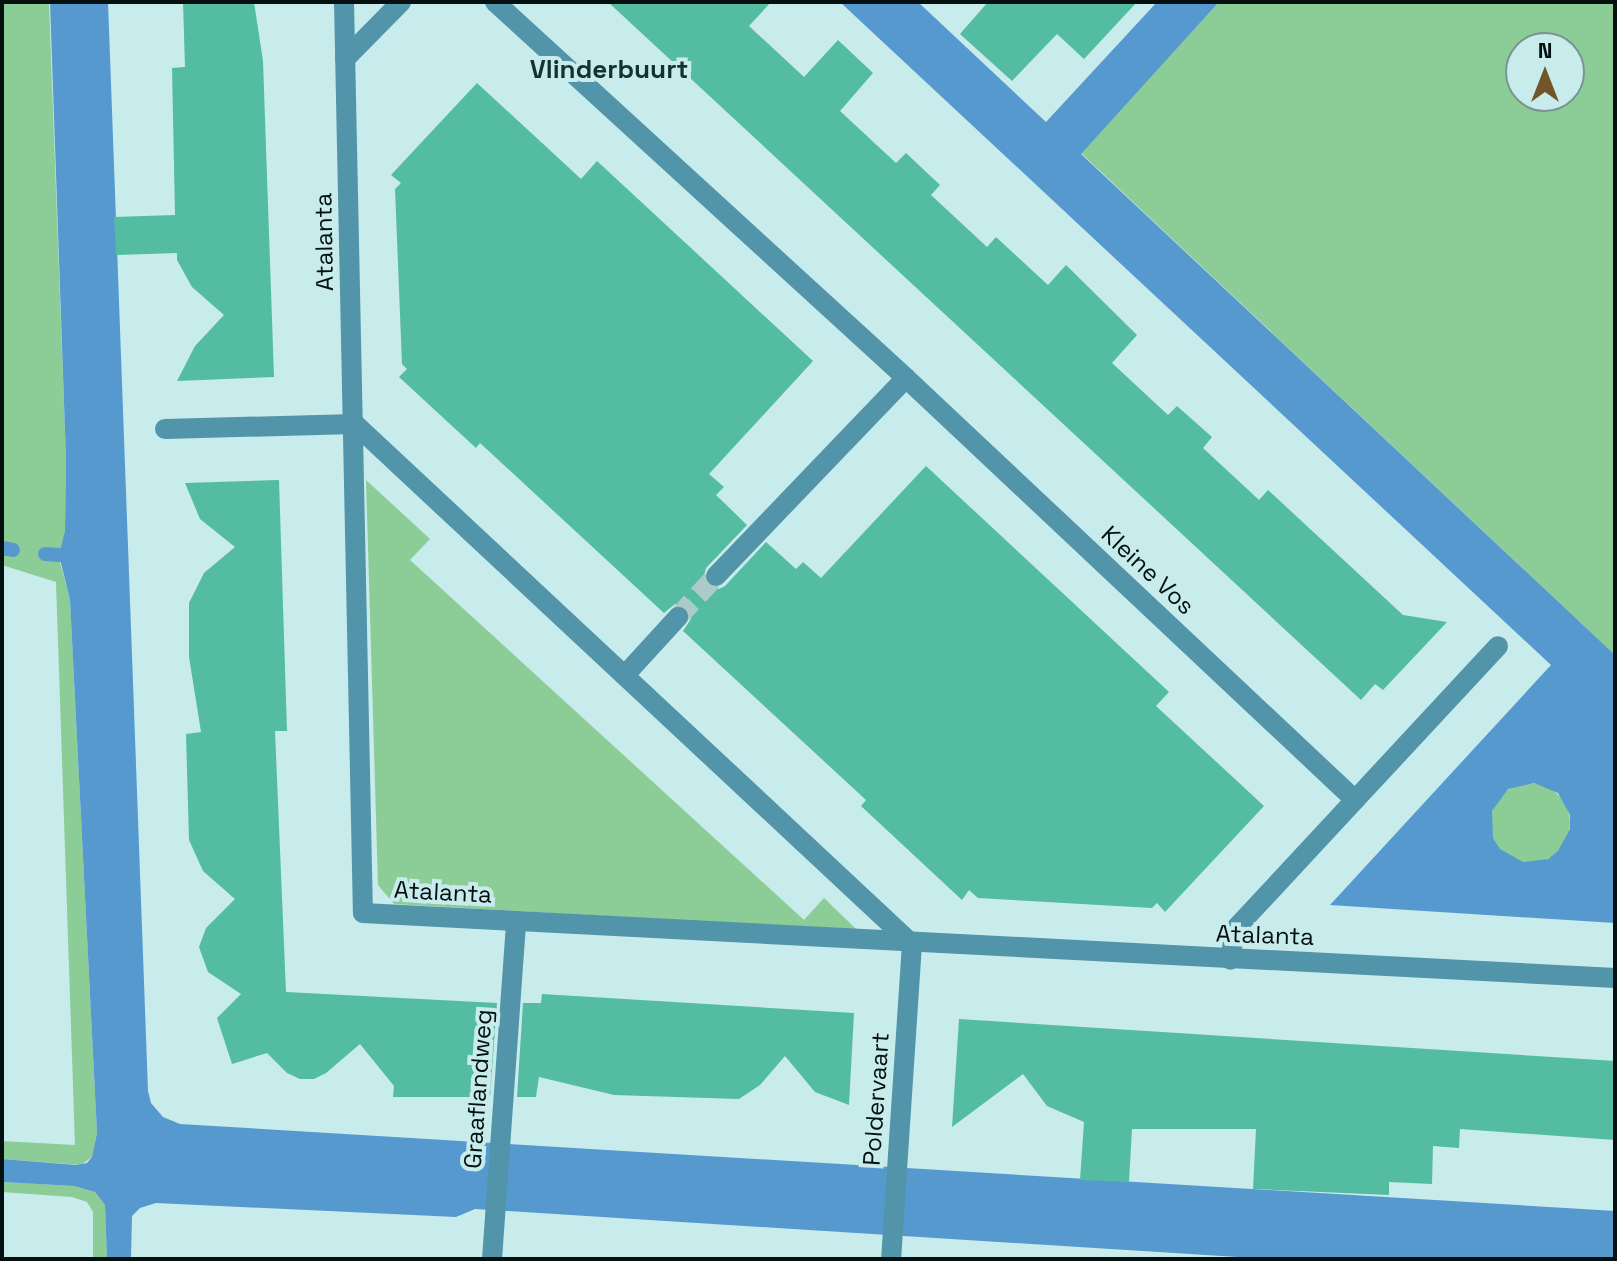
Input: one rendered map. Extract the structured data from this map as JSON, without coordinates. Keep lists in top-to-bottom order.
{
  "streets": {
    "street": [
      "Atalanta",
      "Kleine Vos",
      "Graaflandweg",
      "Poldervaart"
    ]
  },
  "crossings": [
    ["Atalanta", "Graaflandweg"],
    ["Atalanta", "Poldervaart"]
  ],
  "districts": ["Vlinderbuurt"],
  "north": "top"
}
